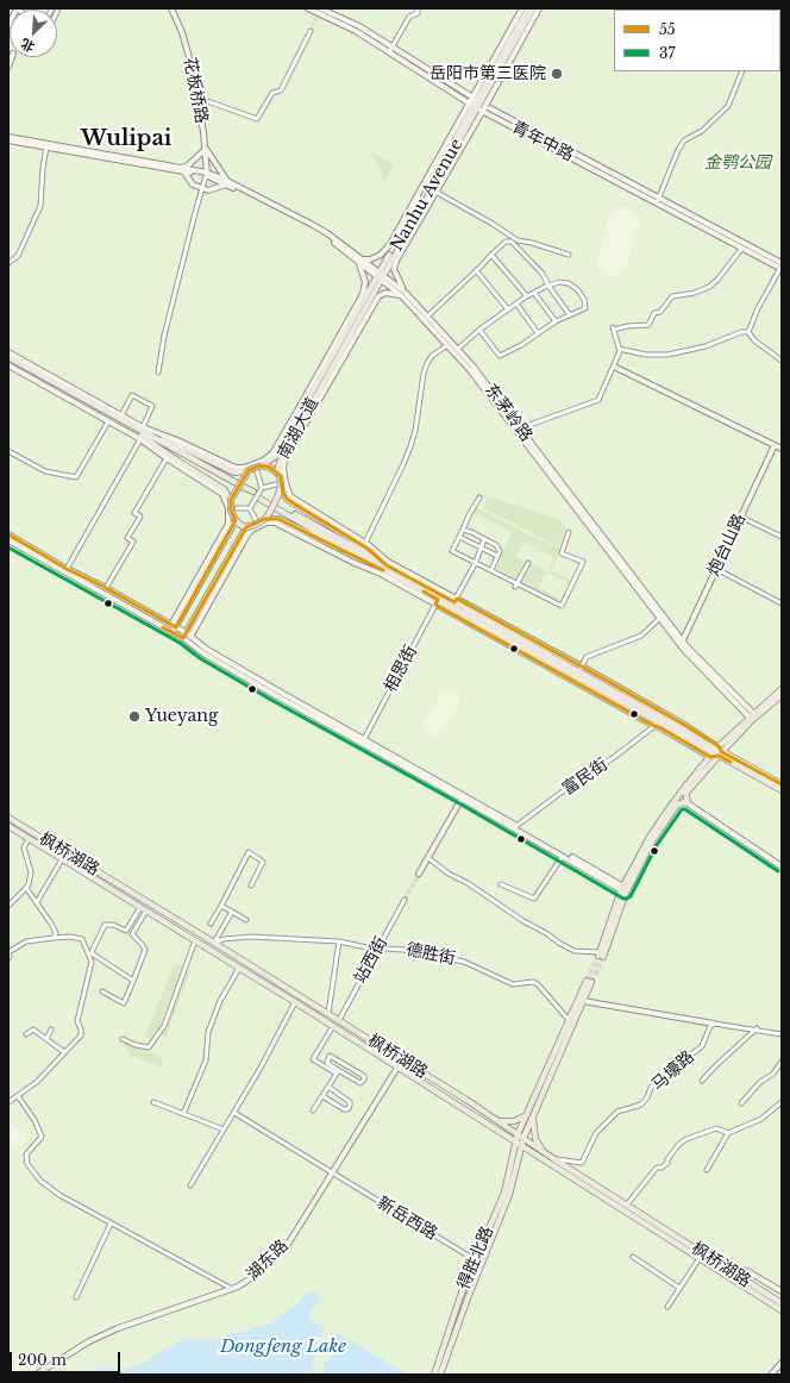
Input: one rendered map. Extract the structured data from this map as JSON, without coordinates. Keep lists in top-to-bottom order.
{
  "streets": {
    "main road": [
      "花板桥路",
      "青年中路",
      "Nanhu Avenue",
      "东茅岭路",
      "南湖大道",
      "炮台山路",
      "枫桥湖路",
      "得胜北路",
      "湖东路"
    ],
    "street": [
      "相思街",
      "富民街",
      "德胜街",
      "站西街",
      "马壕路",
      "新岳西路"
    ]
  },
  "crossings": [
    ["花板桥路", "东茅岭路"],
    ["青年中路", "Nanhu Avenue"],
    ["Nanhu Avenue", "东茅岭路"],
    ["Nanhu Avenue", "南湖大道"],
    ["东茅岭路", "炮台山路"],
    ["枫桥湖路", "德胜街"],
    ["枫桥湖路", "站西街"],
    ["枫桥湖路", "马壕路"],
    ["枫桥湖路", "得胜北路"],
    ["枫桥湖路", "湖东路"],
    ["德胜街", "站西街"],
    ["新岳西路", "得胜北路"],
    ["新岳西路", "湖东路"]
  ],
  "districts": ["Wulipai"],
  "water": ["Dongfeng Lake"],
  "parks": ["金鹗公园"],
  "places": ["岳阳市第三医院", "Yueyang"],
  "lines": ["transit line 55", "transit line 37"],
  "legend": ["55", "37"],
  "scale_bar": "200 m",
  "north": "bottom left"
}
